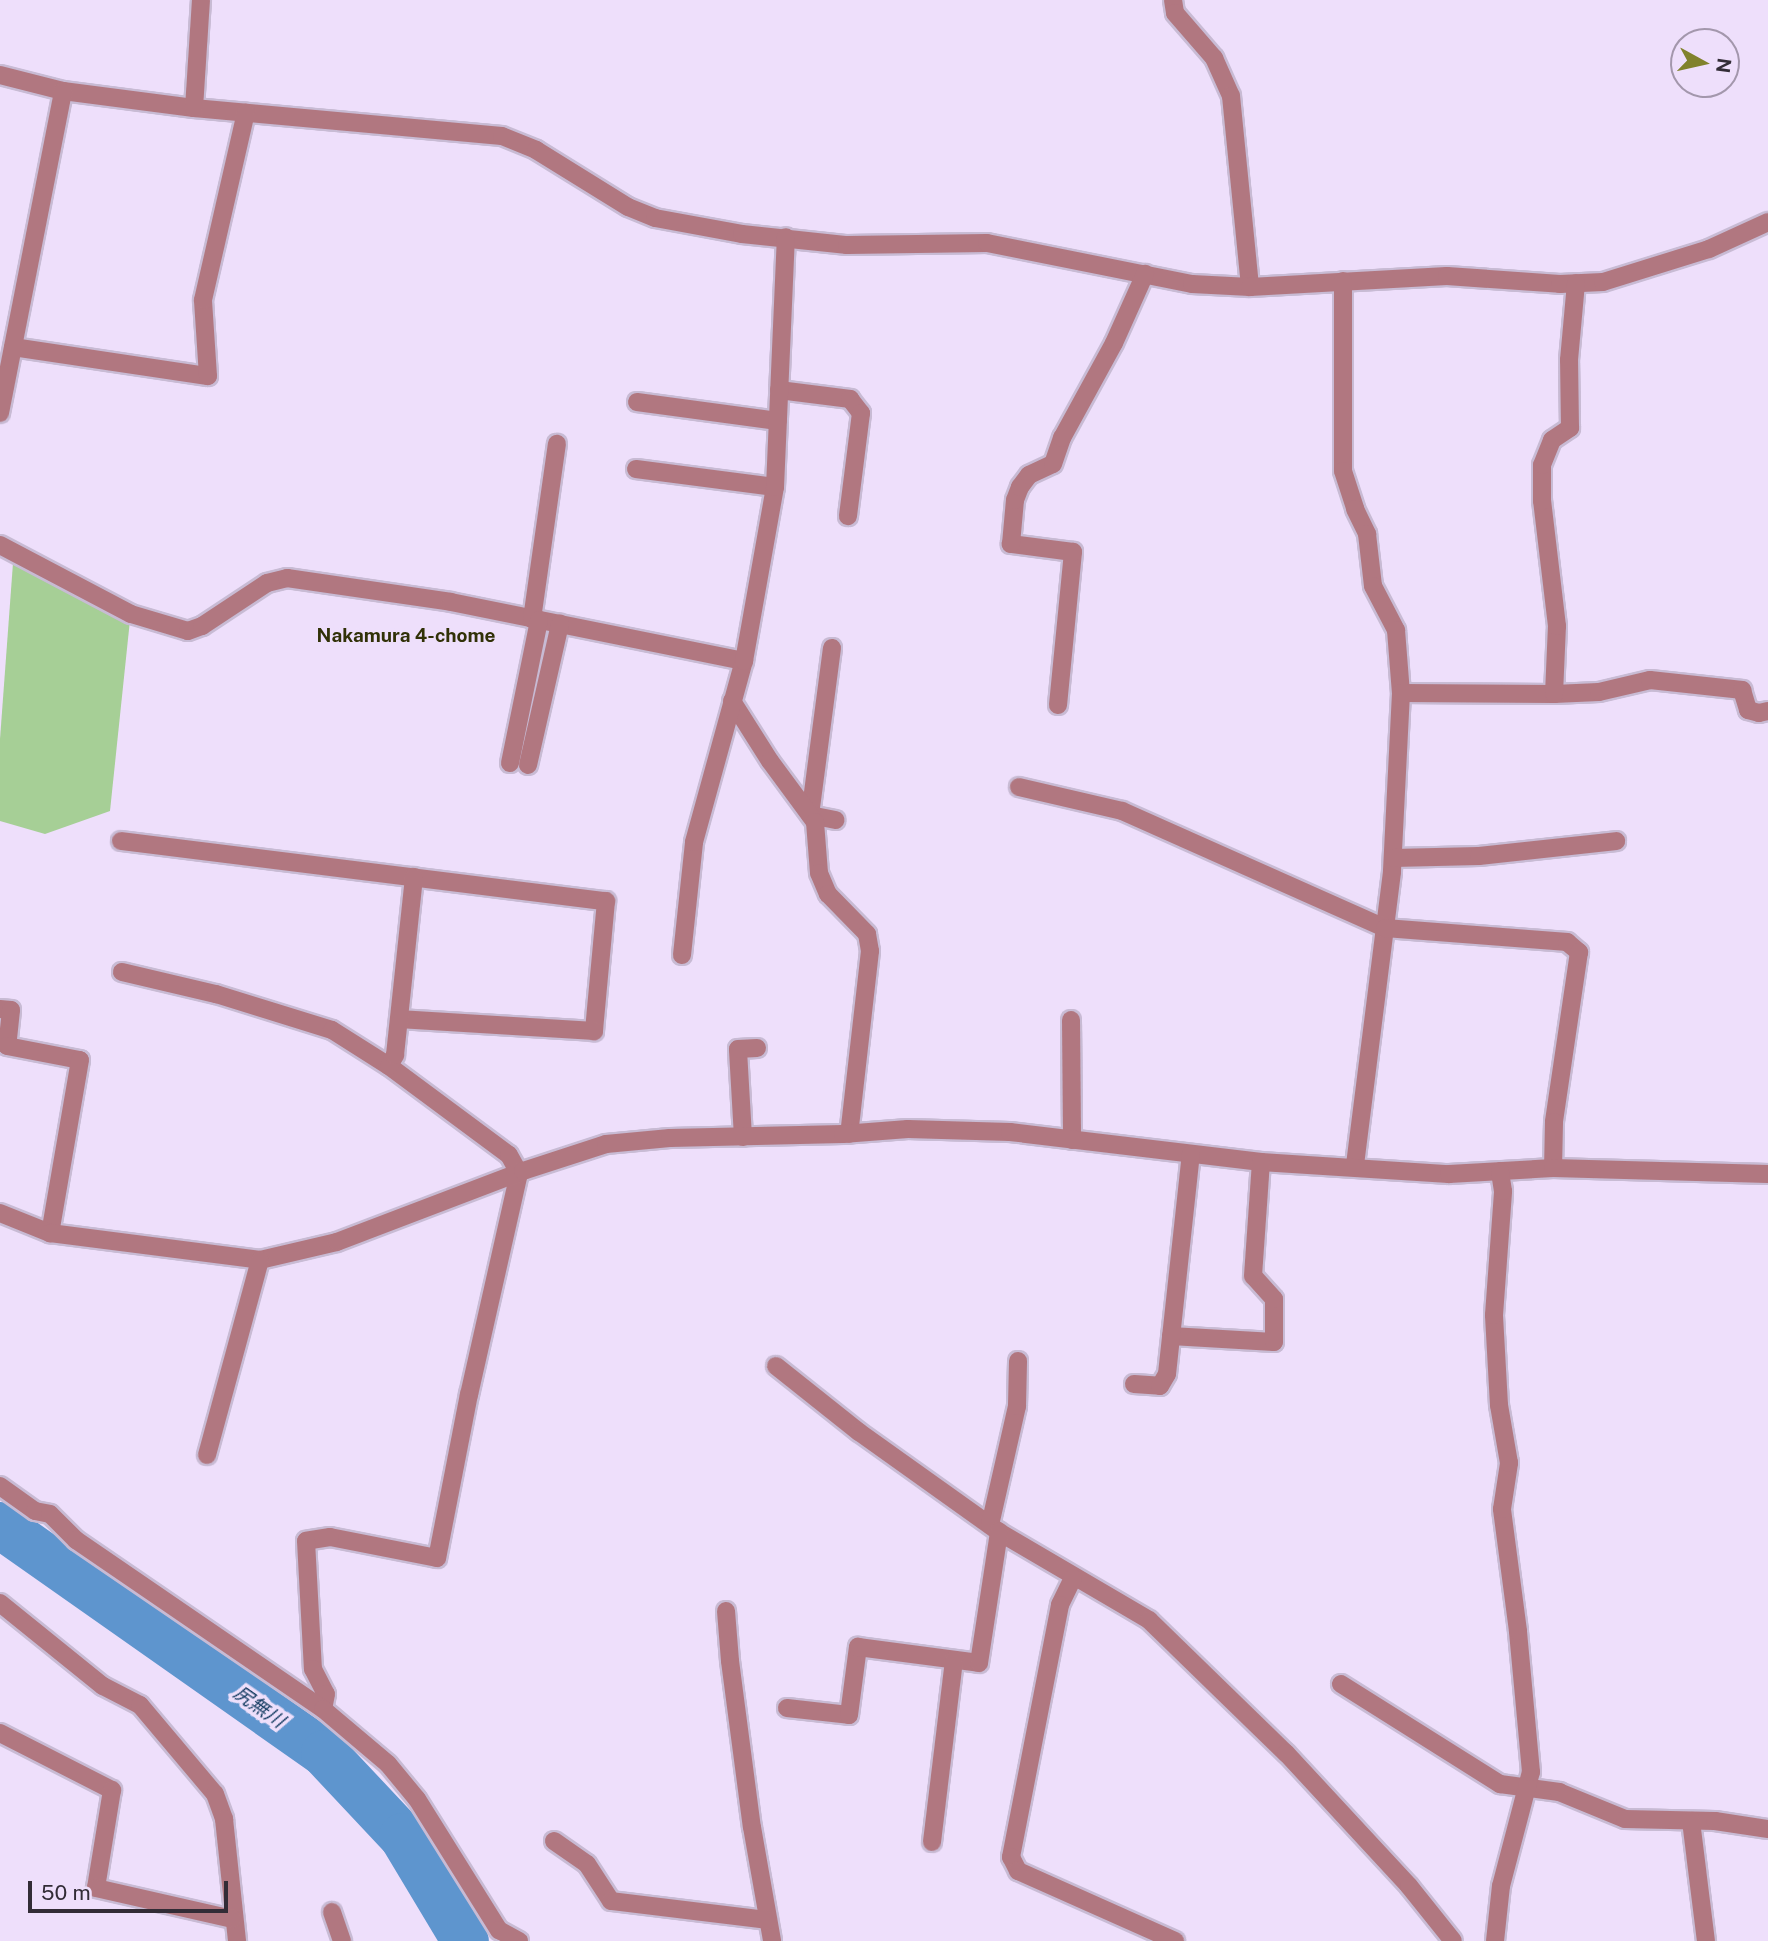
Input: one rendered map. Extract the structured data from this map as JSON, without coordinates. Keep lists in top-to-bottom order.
{
  "districts": ["Nakamura 4-chome"],
  "water": ["尻無川"],
  "scale_bar": "50 m",
  "north": "right"
}
